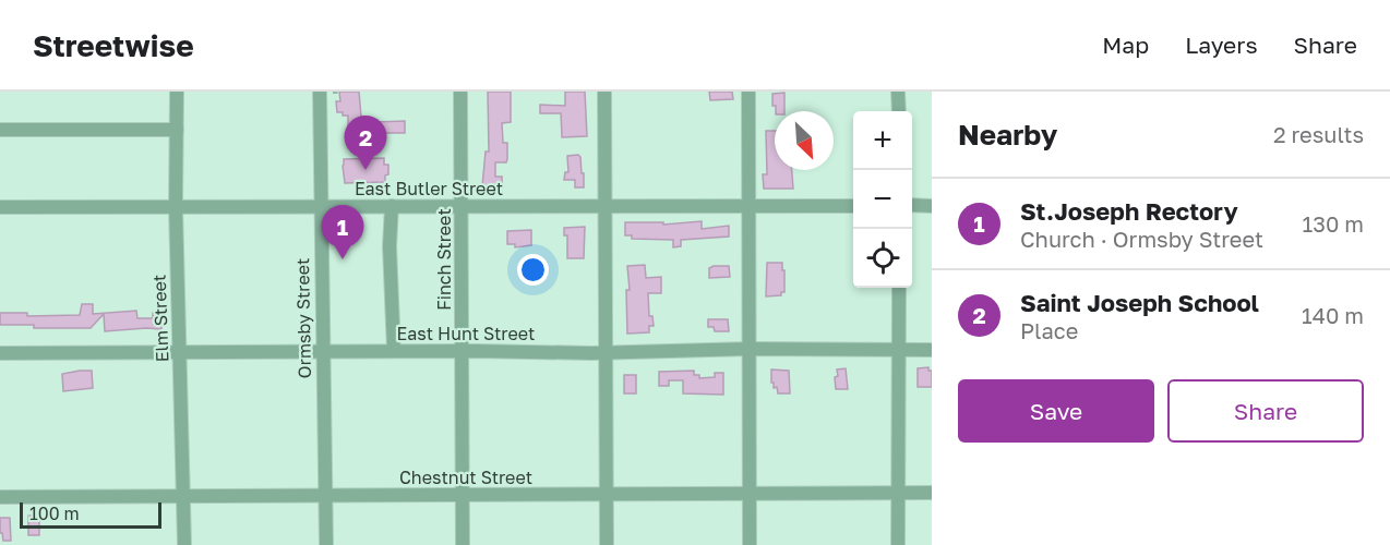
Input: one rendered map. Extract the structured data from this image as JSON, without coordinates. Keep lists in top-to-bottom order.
{
  "streets": {
    "street": [
      "East Butler Street",
      "Finch Street",
      "Elm Street",
      "Ormsby Street",
      "East Hunt Street",
      "Chestnut Street"
    ]
  },
  "crossings": [
    ["East Butler Street", "Finch Street"],
    ["East Butler Street", "Elm Street"],
    ["East Butler Street", "Ormsby Street"],
    ["Finch Street", "East Hunt Street"],
    ["Finch Street", "Chestnut Street"],
    ["Elm Street", "East Hunt Street"],
    ["Elm Street", "Chestnut Street"],
    ["Ormsby Street", "East Hunt Street"],
    ["Ormsby Street", "Chestnut Street"]
  ],
  "scale_bar": "100 m",
  "north": "bottom right",
  "page": {
    "header": "Streetwise",
    "nav": ["Map", "Layers", "Share"],
    "heading": ["Nearby", "2 results"],
    "map_buttons": ["+", "−"],
    "pins": ["2", "1"],
    "list": [
      {
        "mark": "1",
        "name": "St.Joseph Rectory",
        "note": "Church · Ormsby Street",
        "value": "130 m"
      },
      {
        "mark": "2",
        "name": "Saint Joseph School",
        "note": "Place",
        "value": "140 m"
      }
    ],
    "buttons": ["Save", "Share"],
    "scale": "100 m"
  }
}
